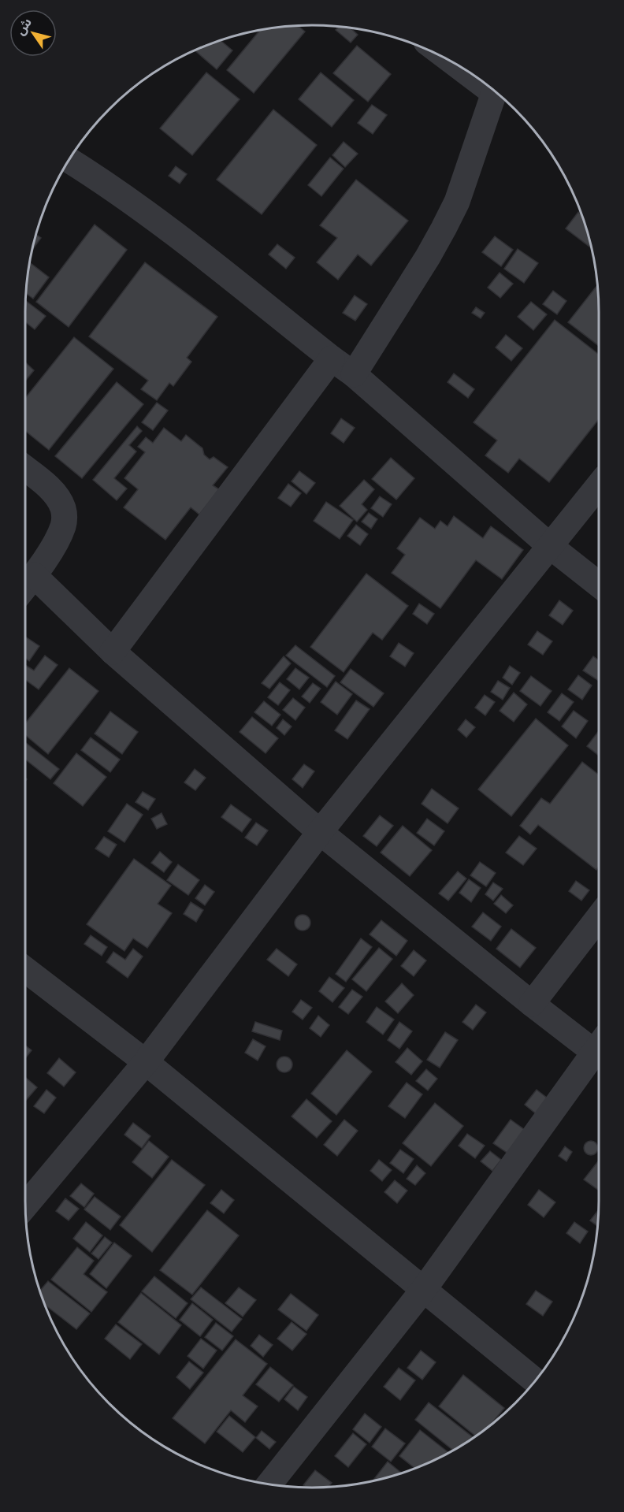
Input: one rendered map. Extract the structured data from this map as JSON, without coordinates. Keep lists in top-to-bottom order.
{
  "north": "top left"
}
